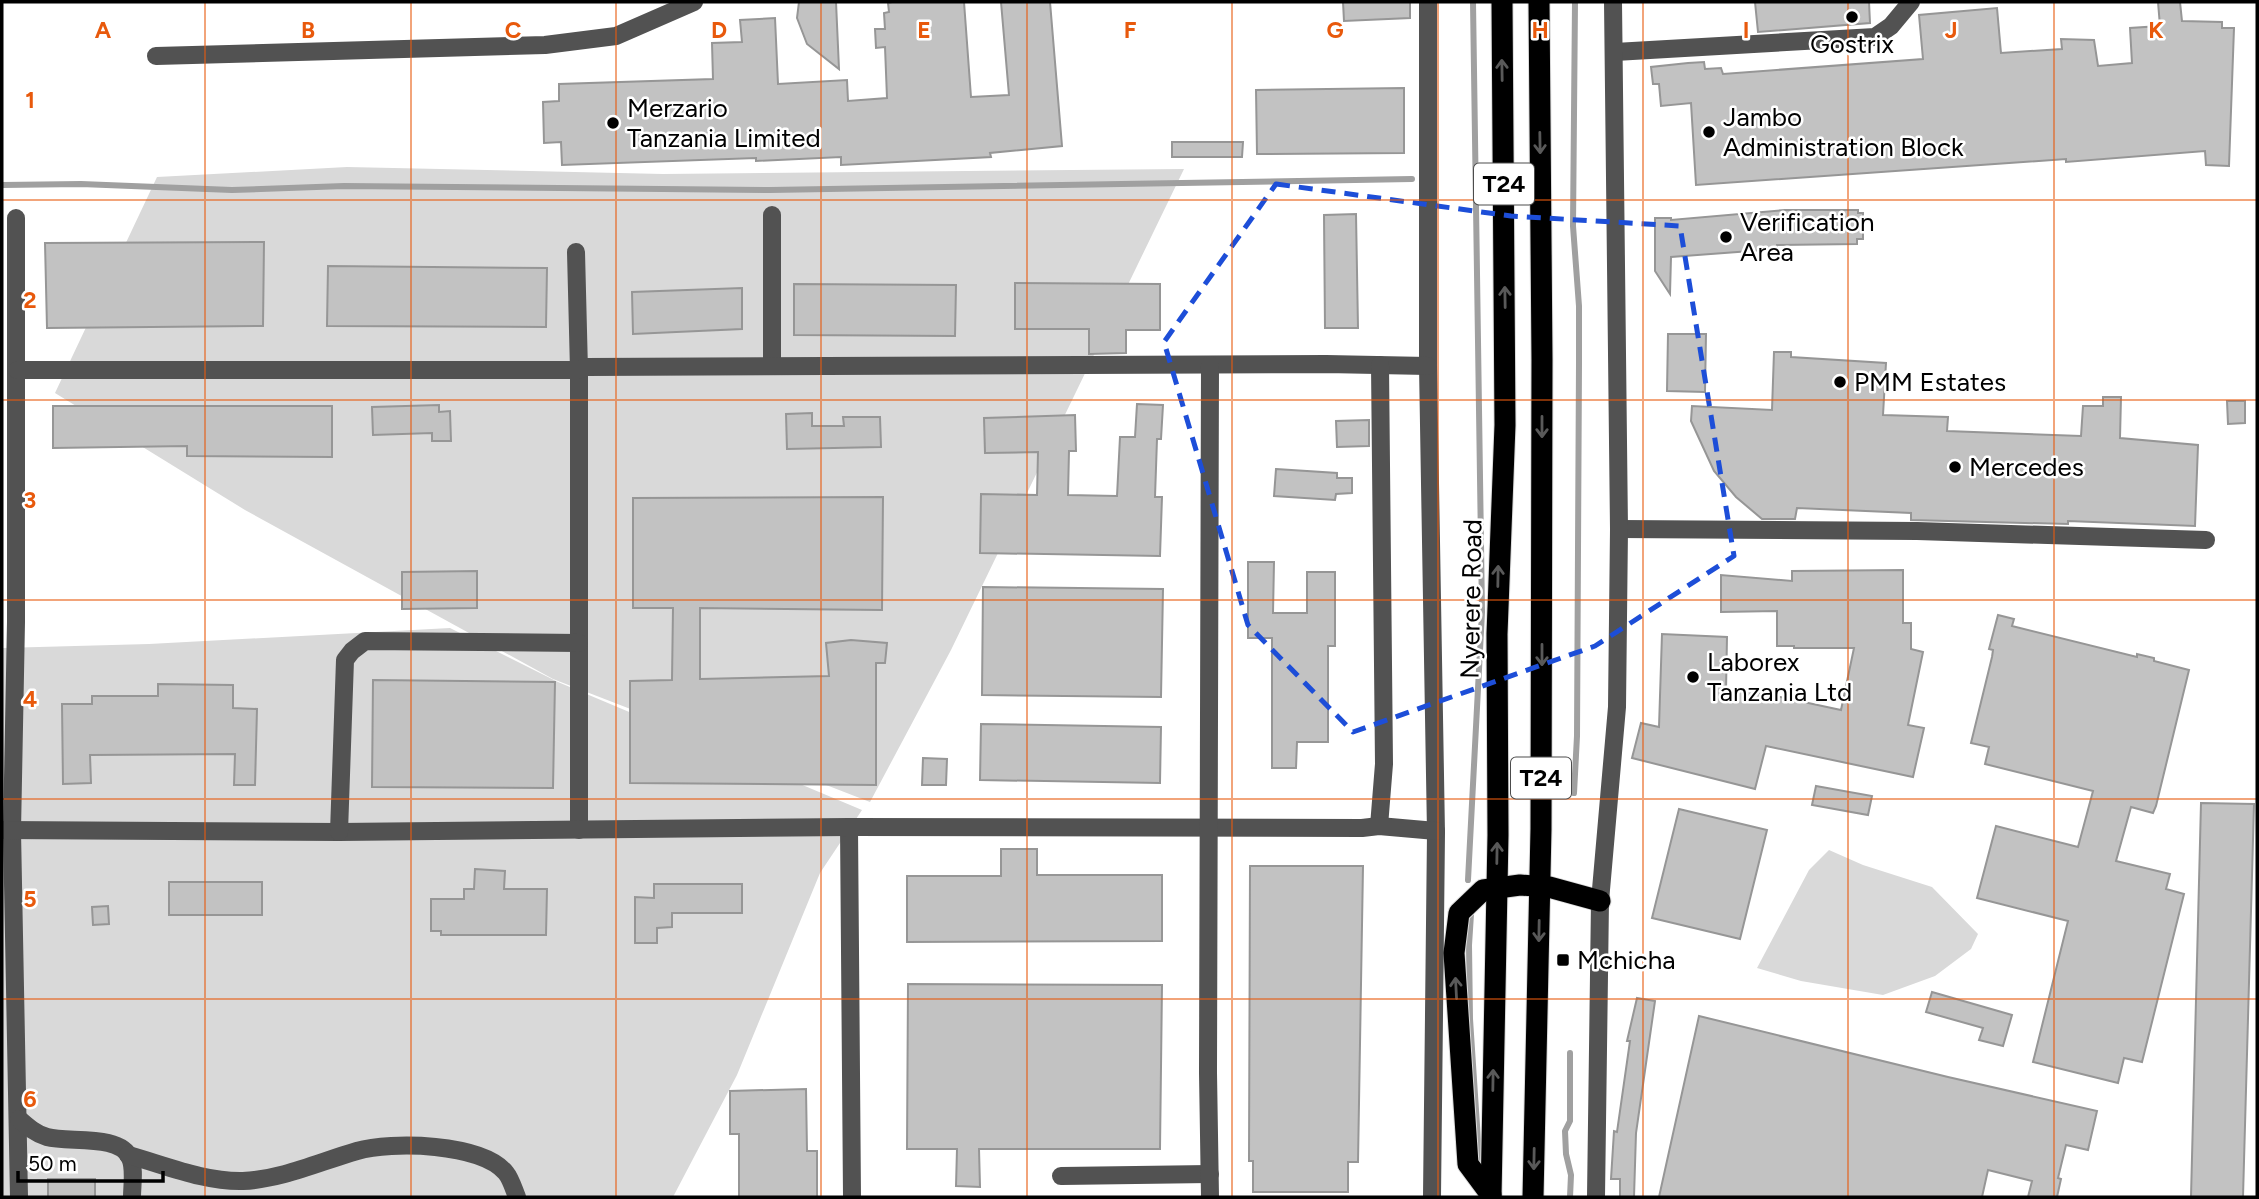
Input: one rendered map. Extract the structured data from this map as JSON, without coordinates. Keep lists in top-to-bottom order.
{
  "streets": {
    "highway": ["T24", "Nyerere Road"]
  },
  "places": {
    "other": [
      "Gostrix",
      "Merzario Tanzania Limited",
      "Jambo Administration Block",
      "Verification Area",
      "PMM Estates",
      "Mercedes",
      "Laborex Tanzania Ltd"
    ],
    "transit": ["Mchicha"]
  },
  "scale_bar": "50 m",
  "grid": {
    "columns": [
      "A",
      "B",
      "C",
      "D",
      "E",
      "F",
      "G",
      "H",
      "I",
      "J",
      "K"
    ],
    "rows": [
      "1",
      "2",
      "3",
      "4",
      "5",
      "6"
    ]
  }
}
